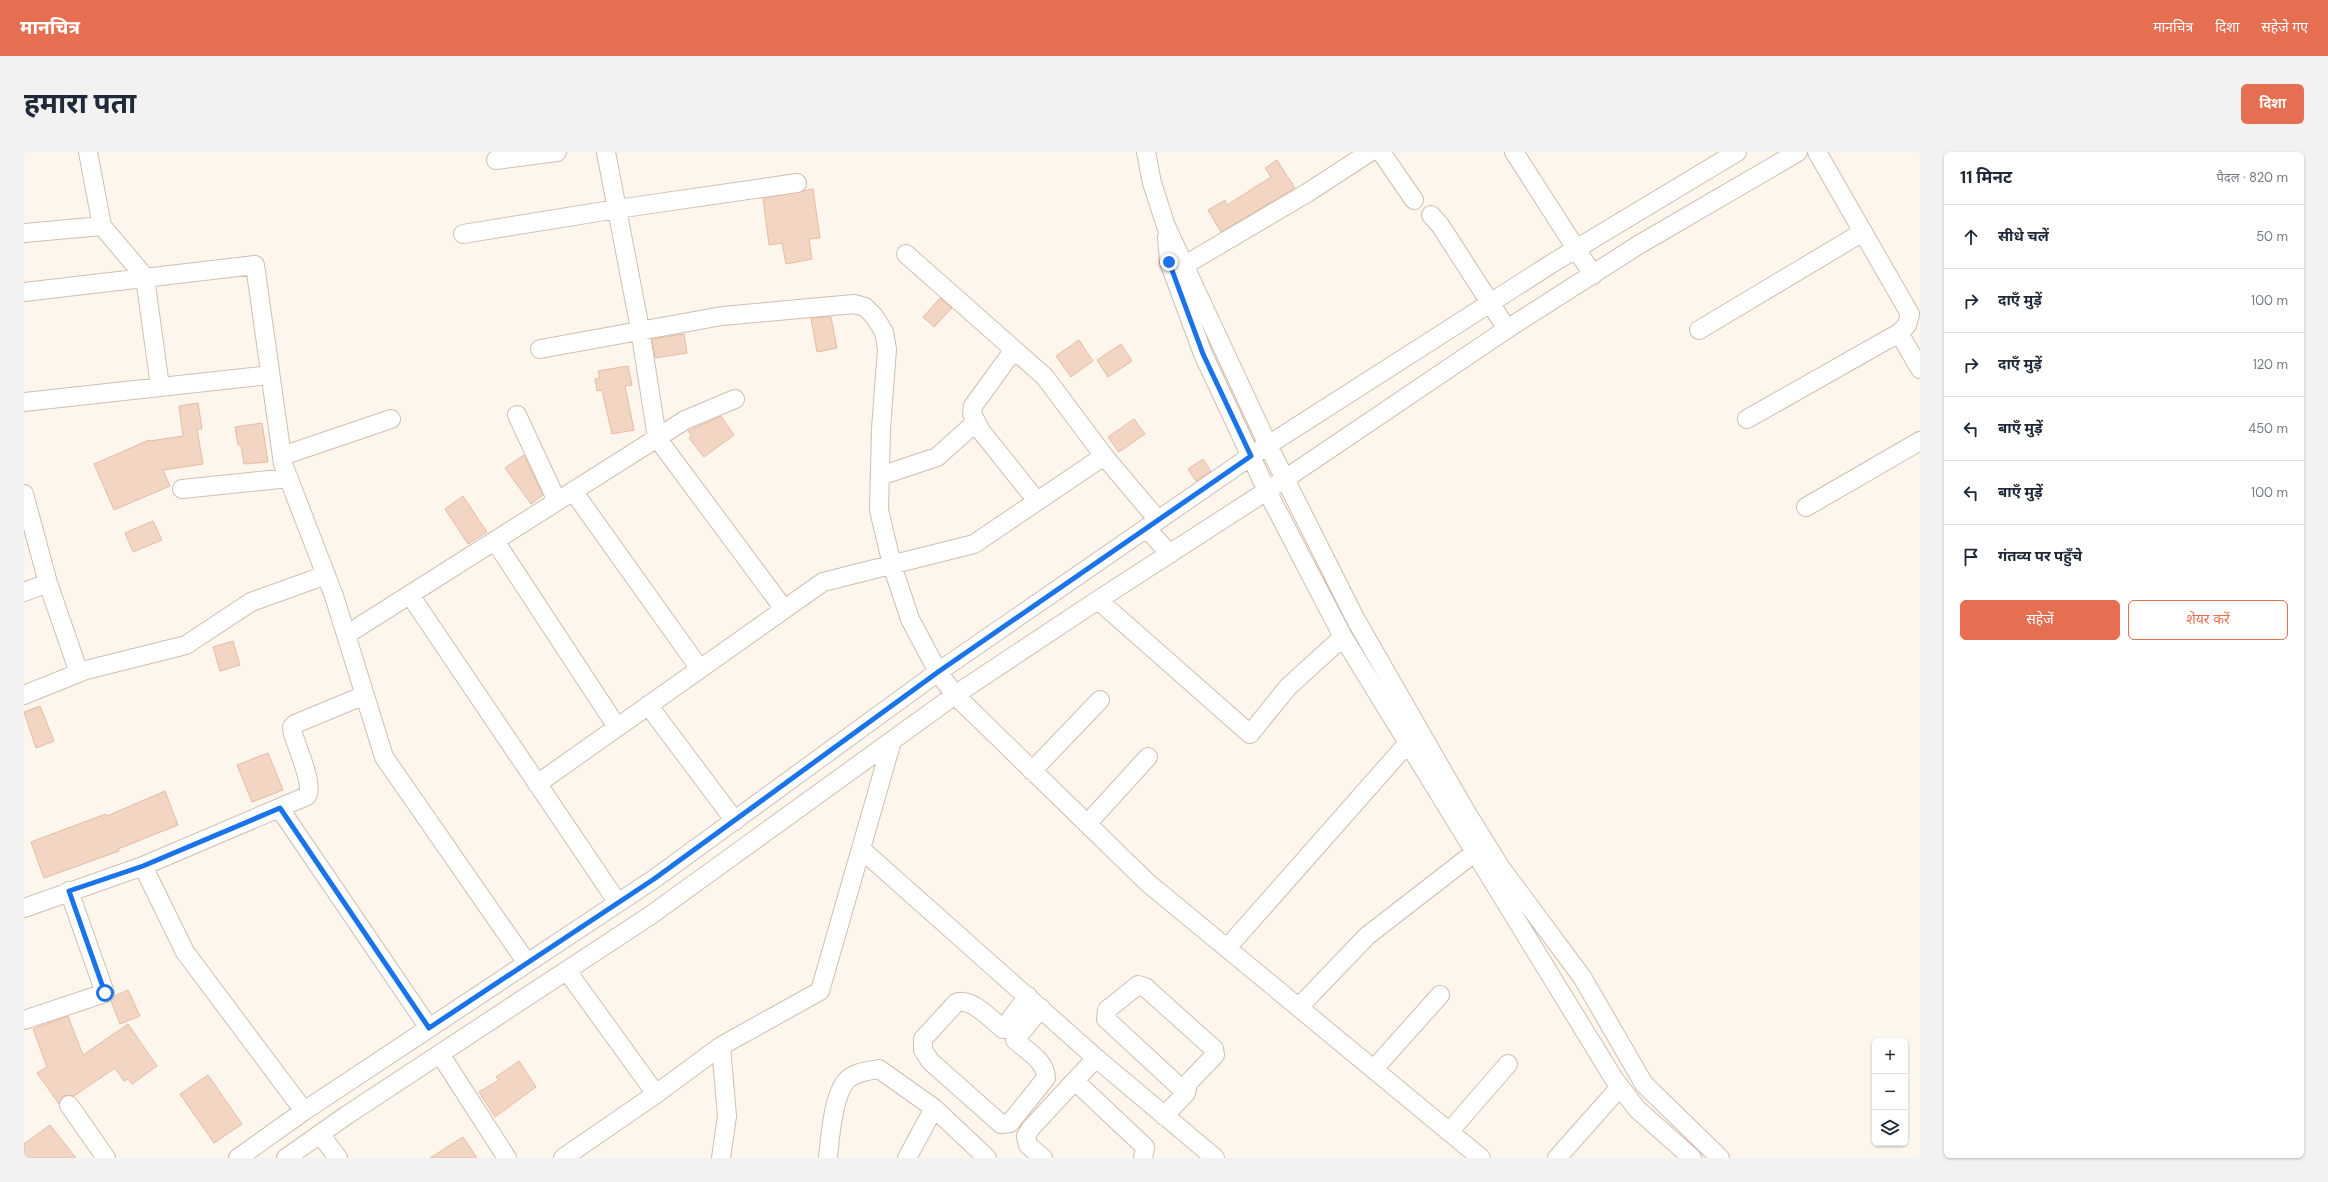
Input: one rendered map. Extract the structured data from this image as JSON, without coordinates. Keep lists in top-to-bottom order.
{
  "page": {
    "header": "मानचित्र",
    "nav": ["मानचित्र", "दिशा", "सहेजे गए"],
    "buttons": [
      "दिशा",
      ["सहेजें", "शेयर करें"]
    ],
    "title": "हमारा पता",
    "heading": ["11 मिनट", "पैदल · 820 m"],
    "list": [
      ["सीधे चलें", "50 m"],
      ["दाएँ मुड़ें", "100 m"],
      ["दाएँ मुड़ें", "120 m"],
      ["बाएँ मुड़ें", "450 m"],
      ["बाएँ मुड़ें", "100 m"],
      "गंतव्य पर पहुँचे"
    ],
    "map_buttons": ["+", "−"]
  }
}
